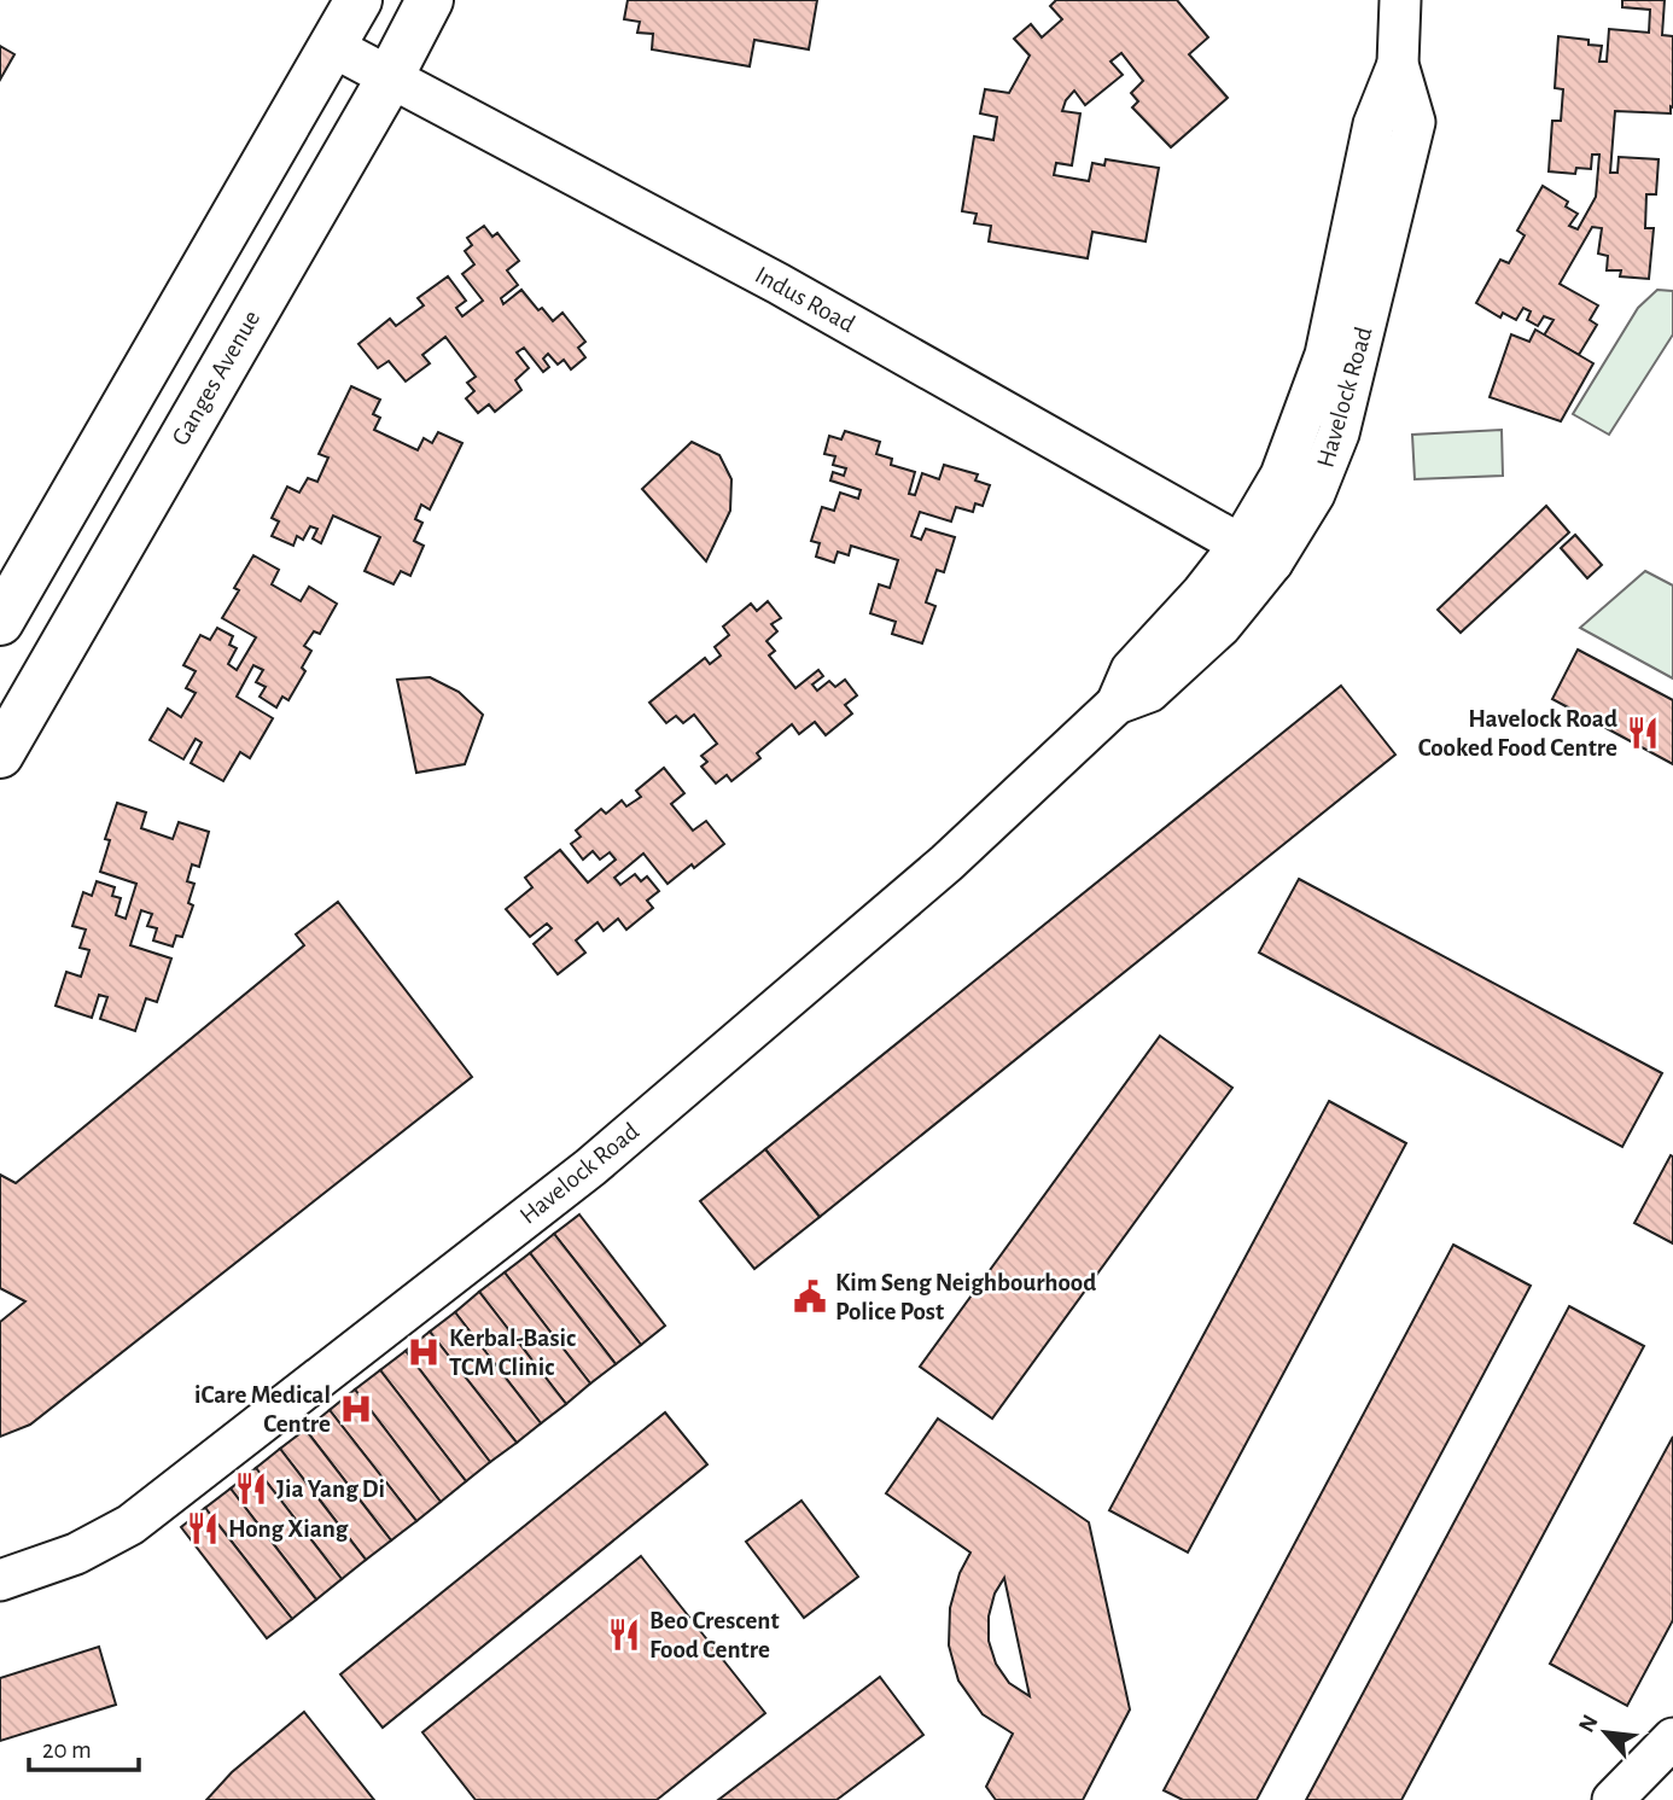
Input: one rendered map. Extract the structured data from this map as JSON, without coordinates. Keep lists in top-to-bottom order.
{
  "streets": {
    "main road": ["Ganges Avenue"],
    "street": ["Indus Road", "Havelock Road"]
  },
  "crossings": [
    ["Indus Road", "Ganges Avenue"],
    ["Indus Road", "Havelock Road"]
  ],
  "places": {
    "restaurant": [
      "Havelock Road Cooked Food Centre",
      "Jia Yang Di",
      "Hong Xiang",
      "Beo Crescent Food Centre"
    ],
    "public building": ["Kim Seng Neighbourhood Police Post"],
    "hospital": ["Kerbal-Basic TCM Clinic", "iCare Medical Centre"]
  },
  "scale_bar": "20 m",
  "north": "top left"
}
